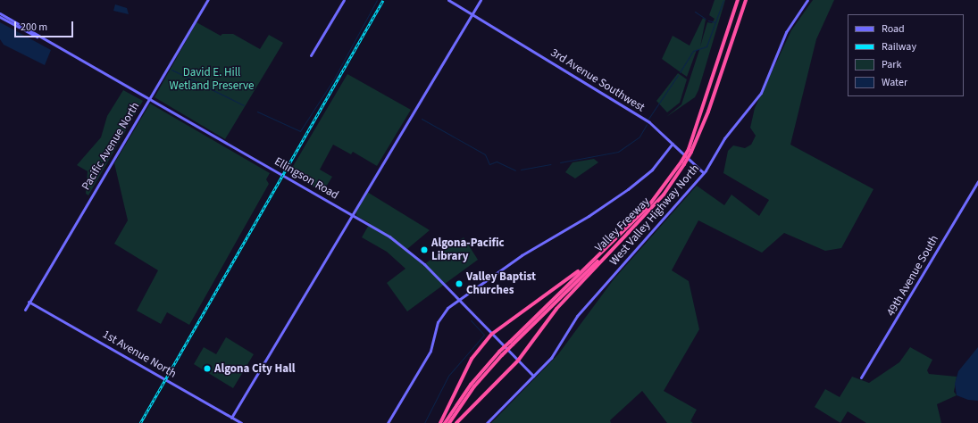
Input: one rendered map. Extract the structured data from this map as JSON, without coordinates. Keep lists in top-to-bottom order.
{
  "streets": {
    "highway": ["Valley Freeway"],
    "street": [
      "3rd Avenue Southwest",
      "Pacific Avenue North",
      "Ellingson Road",
      "West Valley Highway North",
      "49th Avenue South",
      "1st Avenue North"
    ]
  },
  "crossings": [
    ["3rd Avenue Southwest", "West Valley Highway North"],
    ["Pacific Avenue North", "Ellingson Road"],
    ["Pacific Avenue North", "1st Avenue North"],
    ["Ellingson Road", "West Valley Highway North"]
  ],
  "parks": ["David E. Hill Wetland Preserve"],
  "places": ["Algona-Pacific Library", "Valley Baptist Churches", "Algona City Hall"],
  "legend": [
    "Road",
    "Railway",
    "Park",
    "Water"
  ],
  "scale_bar": "200 m"
}
